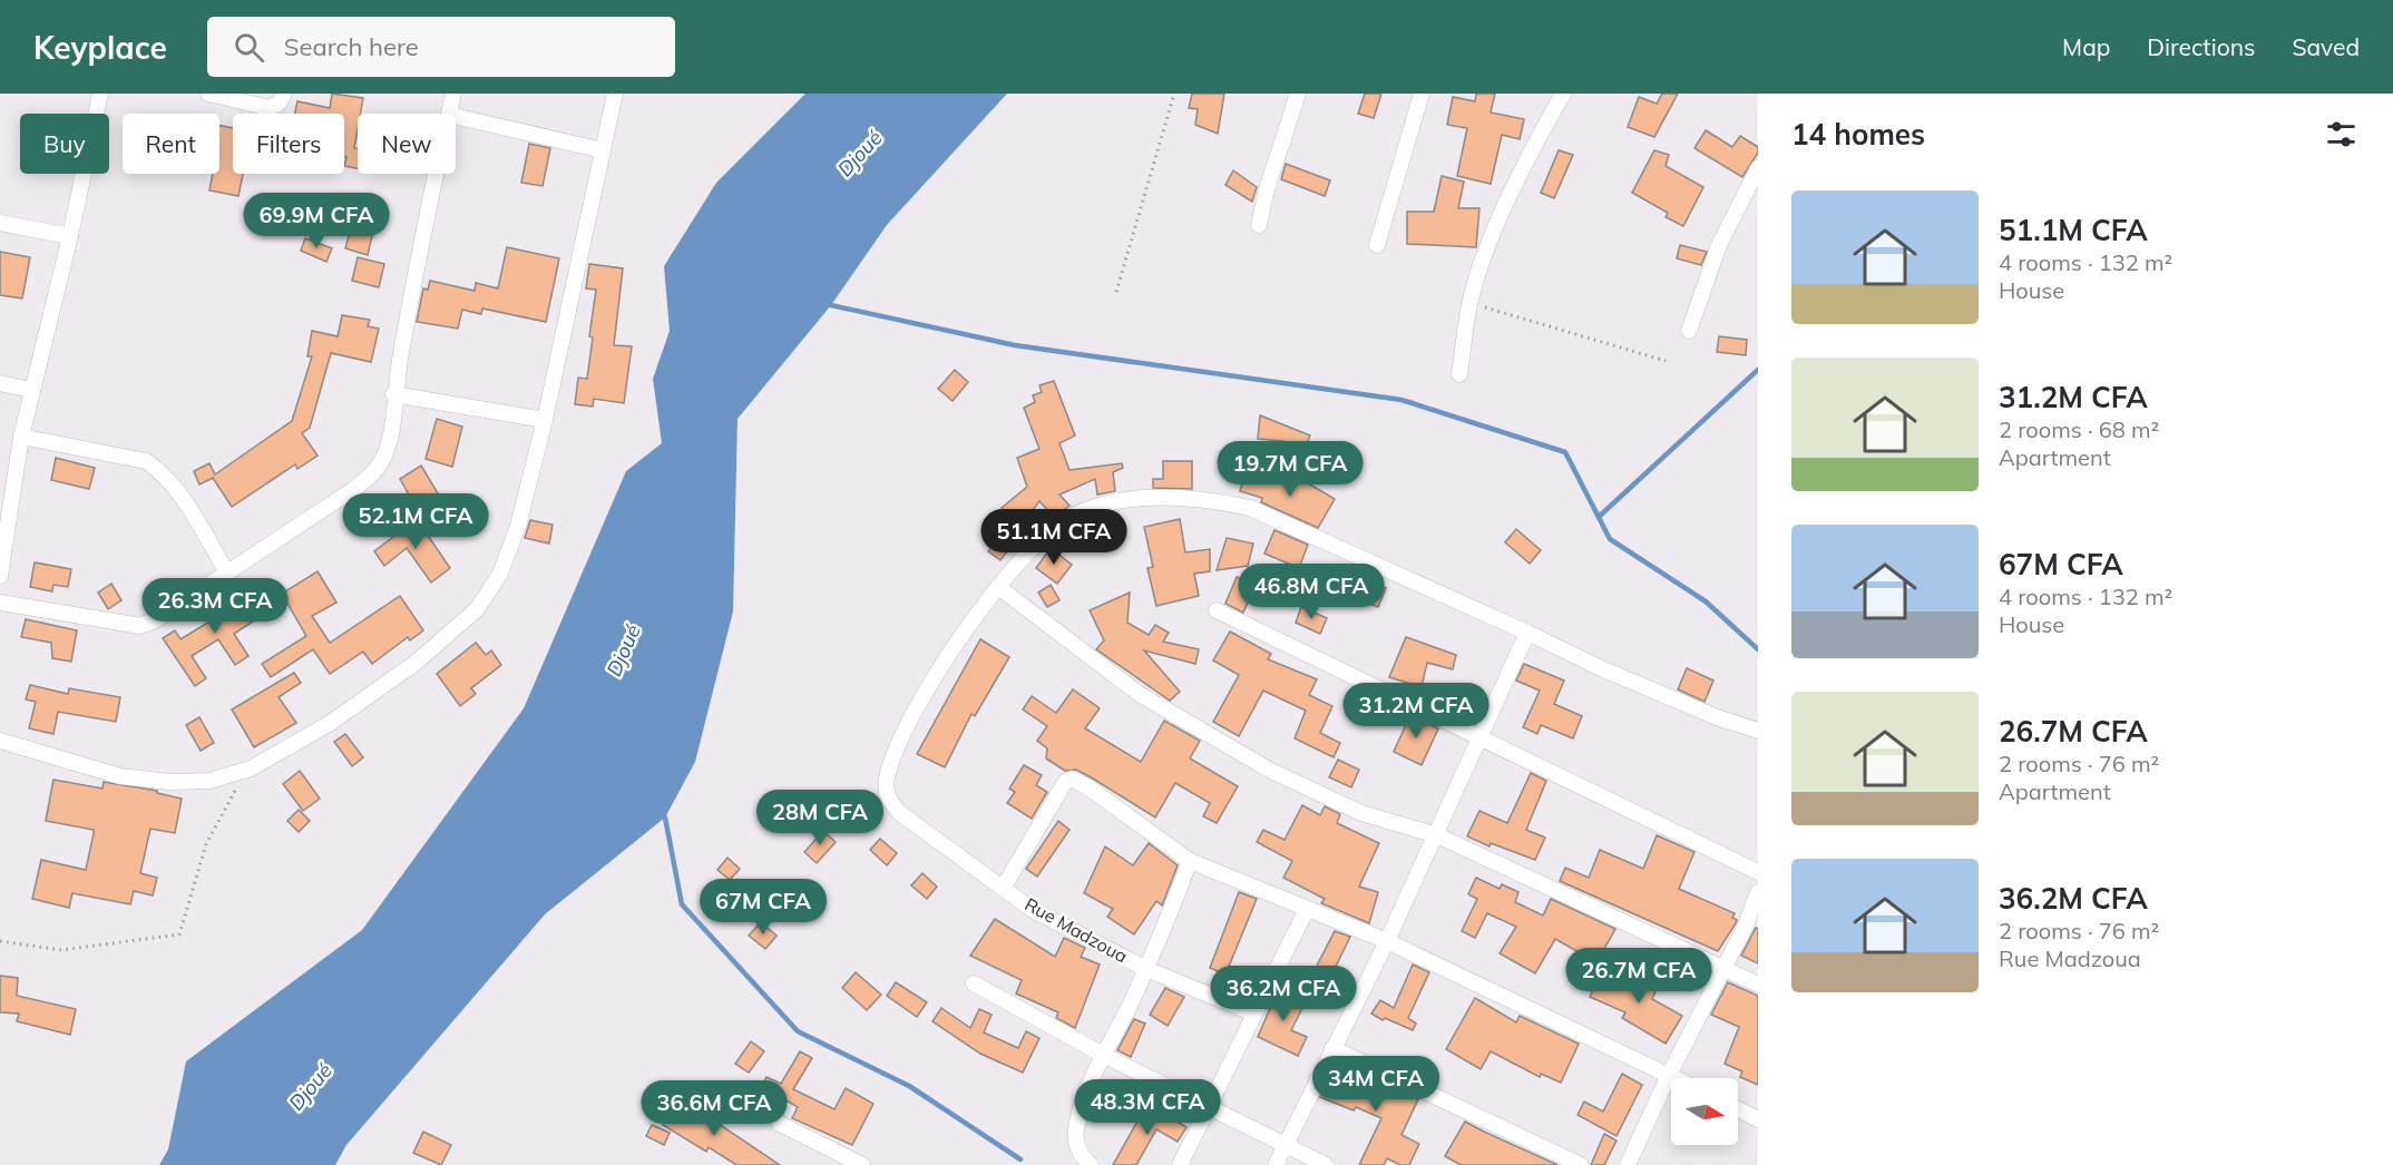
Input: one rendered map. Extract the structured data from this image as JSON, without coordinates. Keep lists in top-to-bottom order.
{
  "streets": {
    "street": ["Rue Madzoua"]
  },
  "water": ["Djoué"],
  "north": "right",
  "page": {
    "header": "Keyplace",
    "search": "Search here",
    "nav": ["Map", "Directions", "Saved"],
    "heading": "14 homes",
    "chip": [
      "Buy",
      "Rent",
      "Filters",
      "New"
    ],
    "list": [
      {
        "name": "51.1M CFA",
        "note": "4 rooms · 132 m² · House"
      },
      {
        "name": "31.2M CFA",
        "note": "2 rooms · 68 m² · Apartment"
      },
      {
        "name": "67M CFA",
        "note": "4 rooms · 132 m² · House"
      },
      {
        "name": "26.7M CFA",
        "note": "2 rooms · 76 m² · Apartment"
      },
      {
        "name": "36.2M CFA",
        "note": "2 rooms · 76 m² · Rue Madzoua"
      }
    ],
    "price": [
      "69.9M CFA",
      "19.7M CFA",
      "52.1M CFA",
      "51.1M CFA",
      "46.8M CFA",
      "26.3M CFA",
      "31.2M CFA",
      "28M CFA",
      "67M CFA",
      "26.7M CFA",
      "36.2M CFA",
      "34M CFA",
      "48.3M CFA",
      "36.6M CFA"
    ]
  }
}
